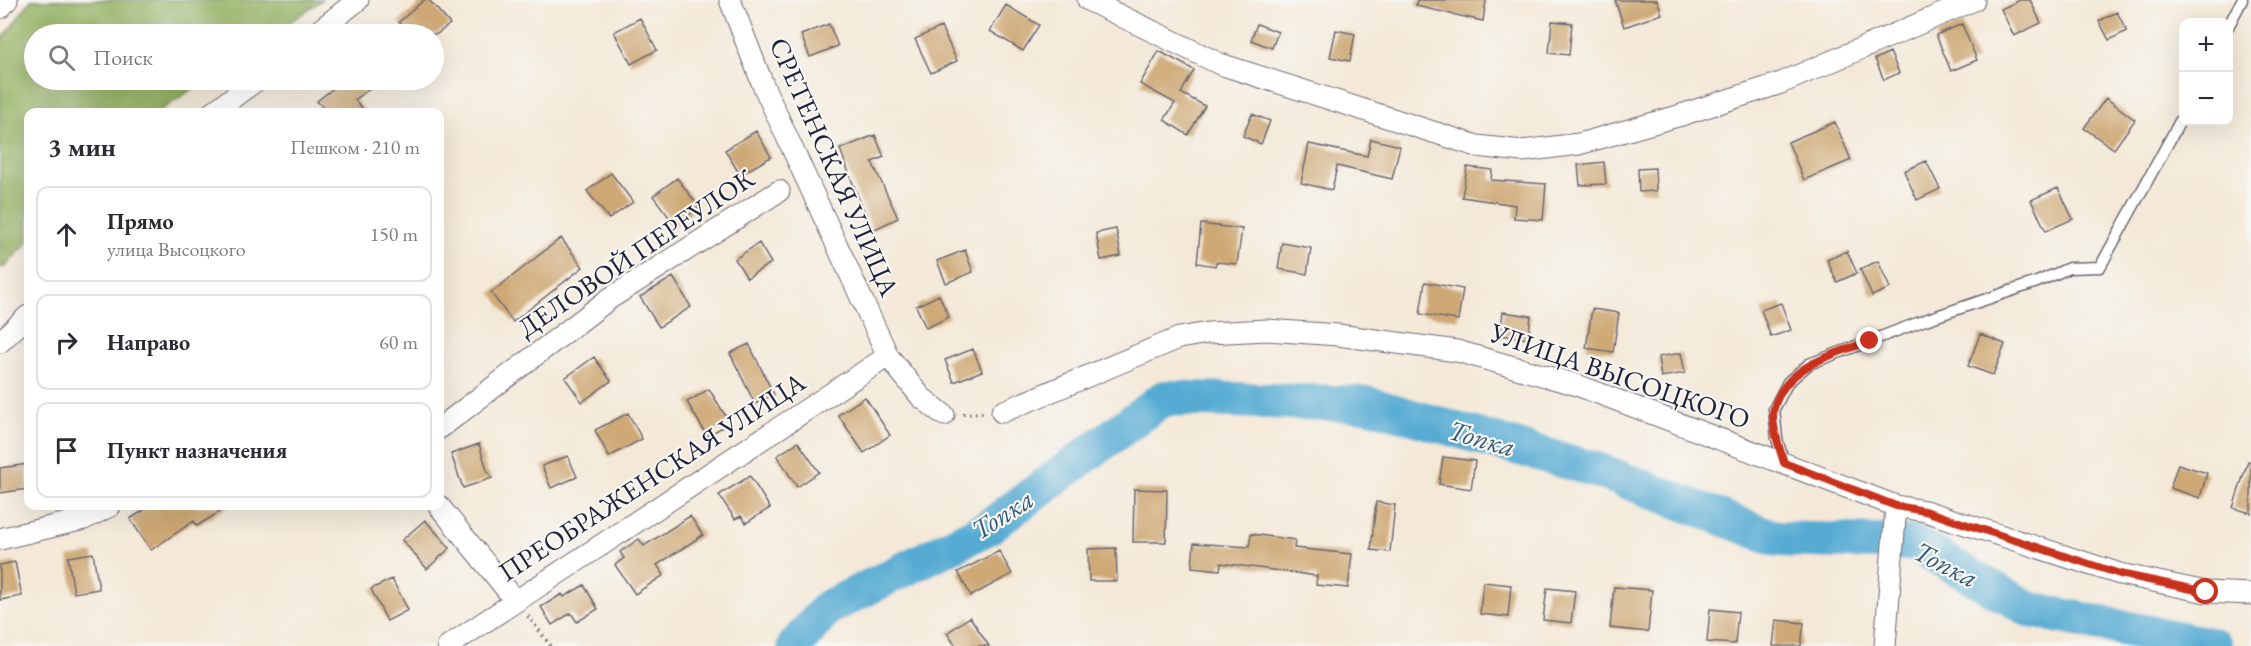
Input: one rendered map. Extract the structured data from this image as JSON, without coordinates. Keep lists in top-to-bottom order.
{
  "streets": {
    "street": [
      "СРЕТЕНСКАЯ УЛИЦА",
      "ДЕЛОВОЙ ПЕРЕУЛОК",
      "УЛИЦА ВЫСОЦКОГО",
      "ПРЕОБРАЖЕНСКАЯ УЛИЦА"
    ]
  },
  "crossings": [
    ["СРЕТЕНСКАЯ УЛИЦА", "ПРЕОБРАЖЕНСКАЯ УЛИЦА"]
  ],
  "water": ["Топка"],
  "page": {
    "map_buttons": ["+", "−"],
    "search": "Поиск",
    "heading": ["3 мин", "Пешком · 210 m"],
    "list": [
      ["Прямо", "улица Высоцкого", "150 m"],
      ["Направо", "60 m"],
      "Пункт назначения"
    ]
  }
}
